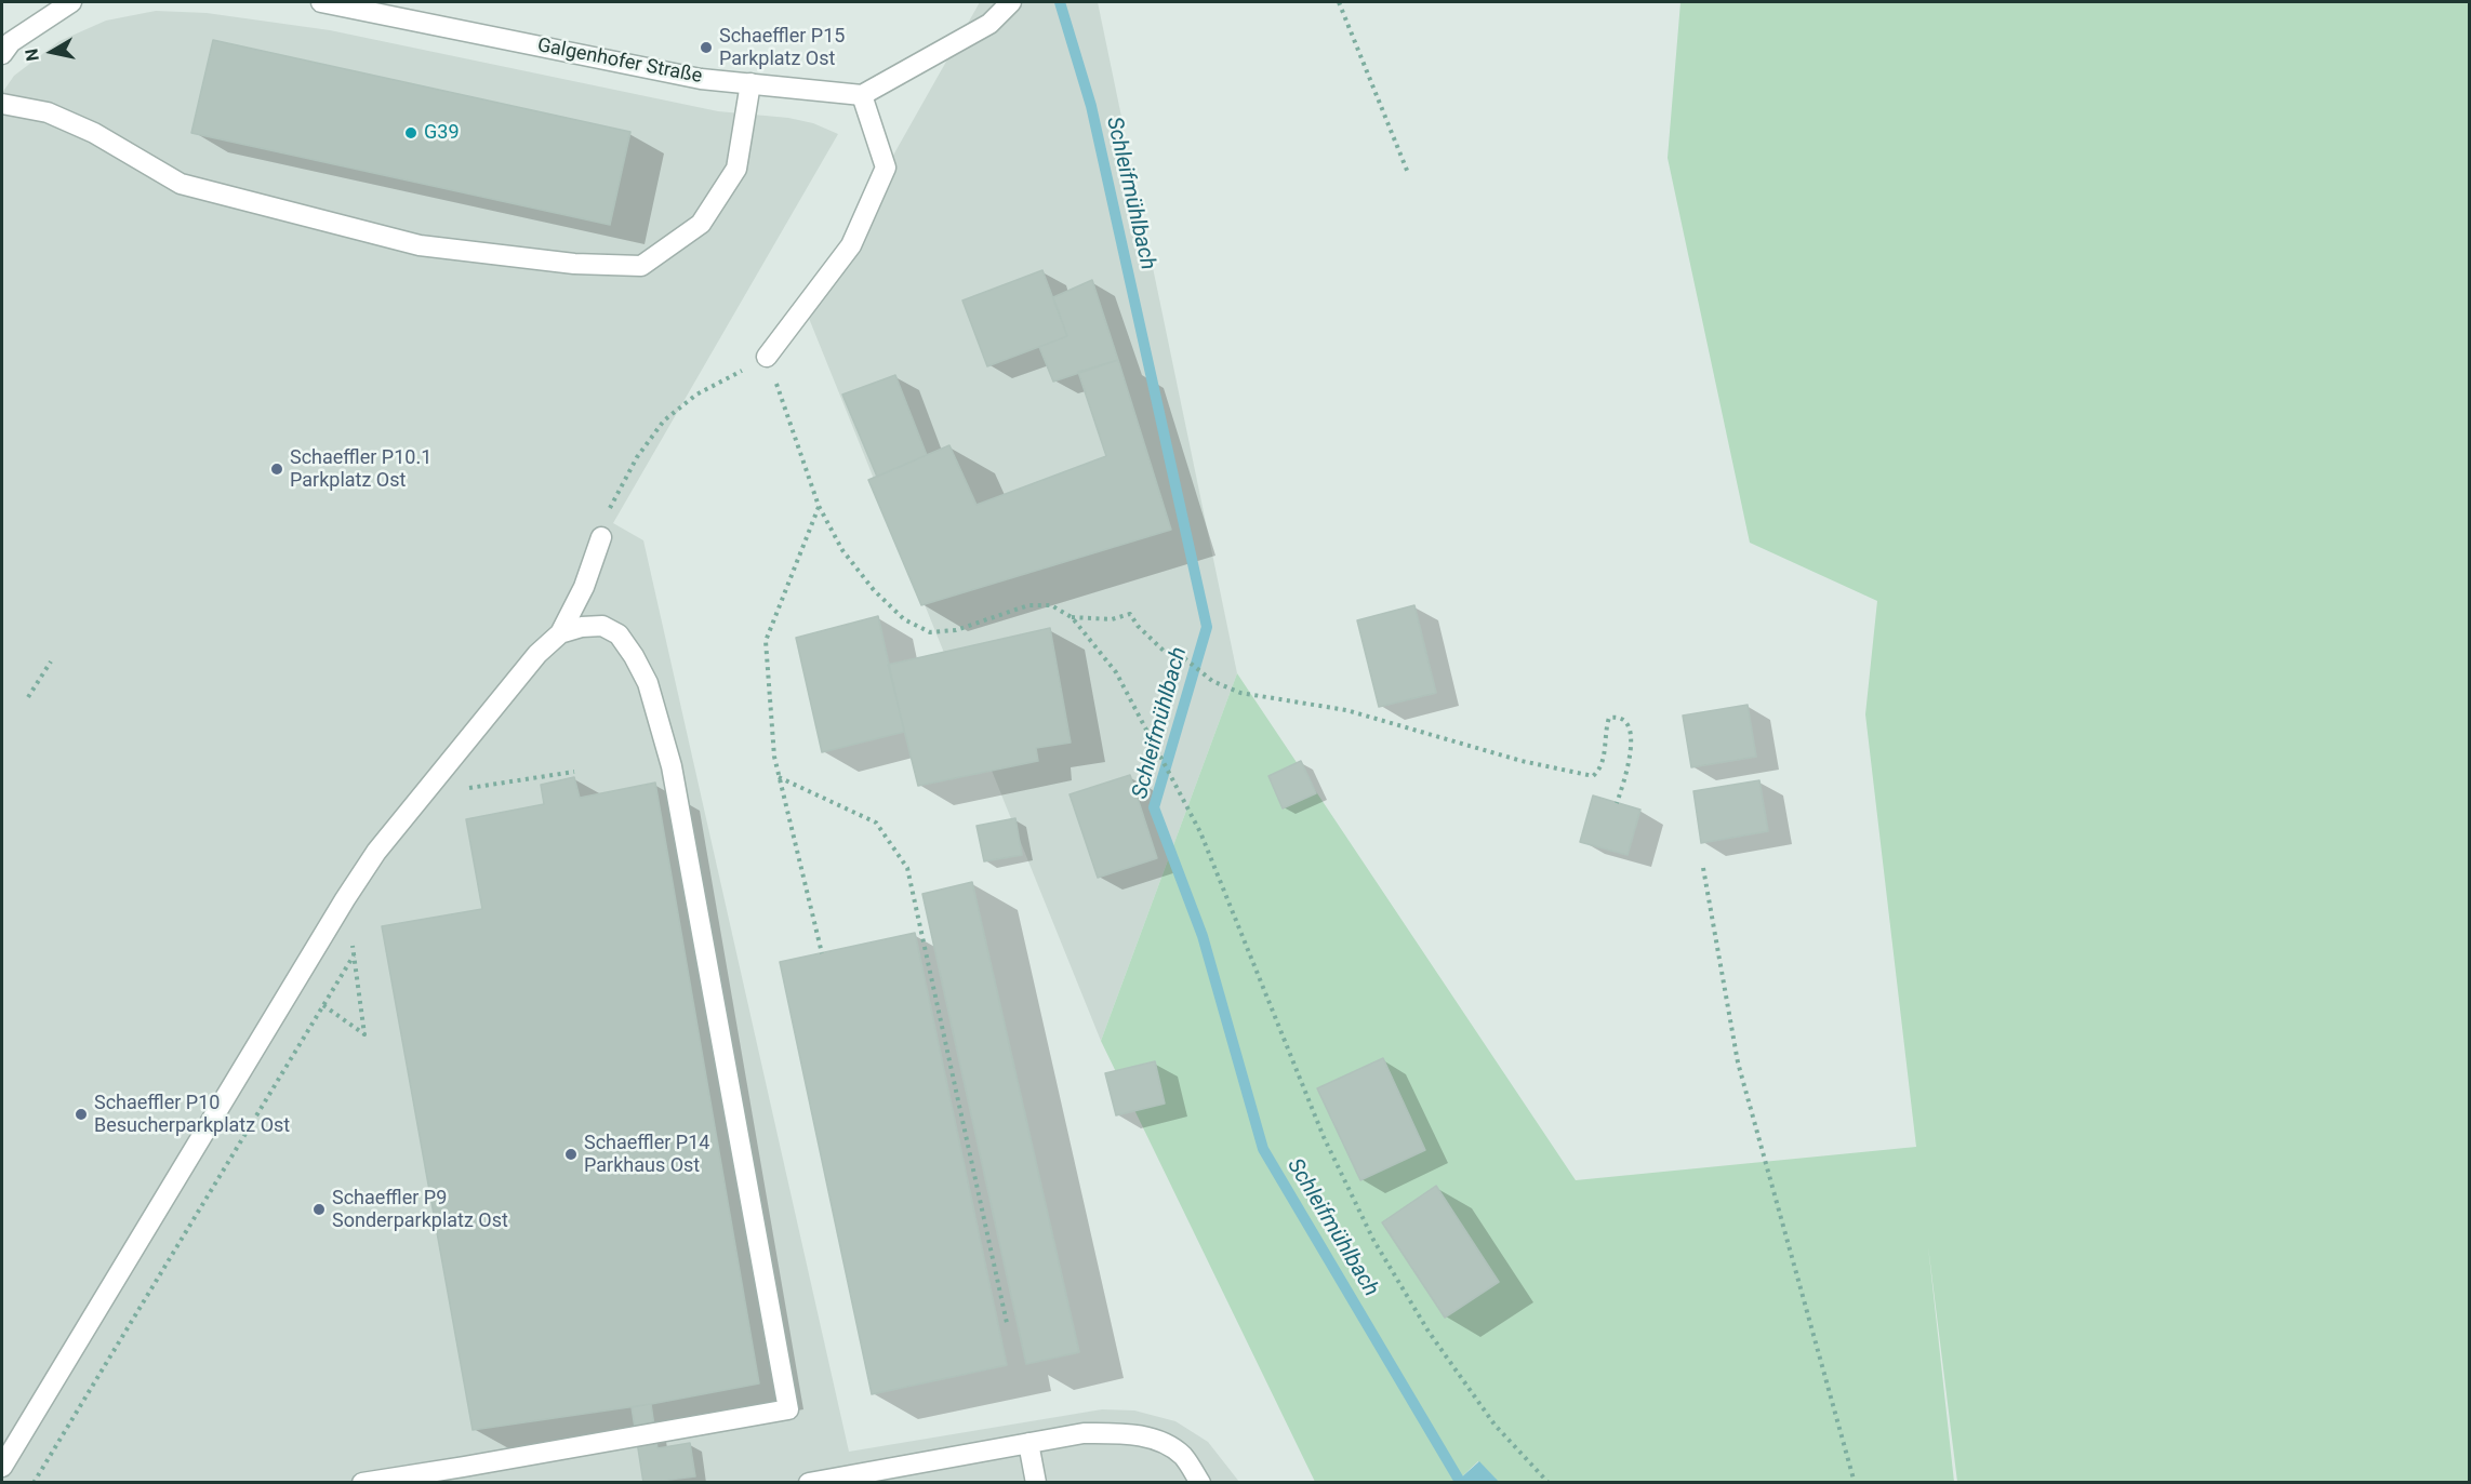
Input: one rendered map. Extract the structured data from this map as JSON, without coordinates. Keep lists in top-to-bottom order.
{
  "streets": {
    "street": ["Galgenhofer Straße"]
  },
  "water": ["Schleifmühlbach"],
  "places": [
    "Schaeffler P15 Parkplatz Ost",
    "G39",
    "Schaeffler P10.1 Parkplatz Ost",
    "Schaeffler P10 Besucherparkplatz Ost",
    "Schaeffler P14 Parkhaus Ost",
    "Schaeffler P9 Sonderparkplatz Ost"
  ],
  "north": "left"
}
